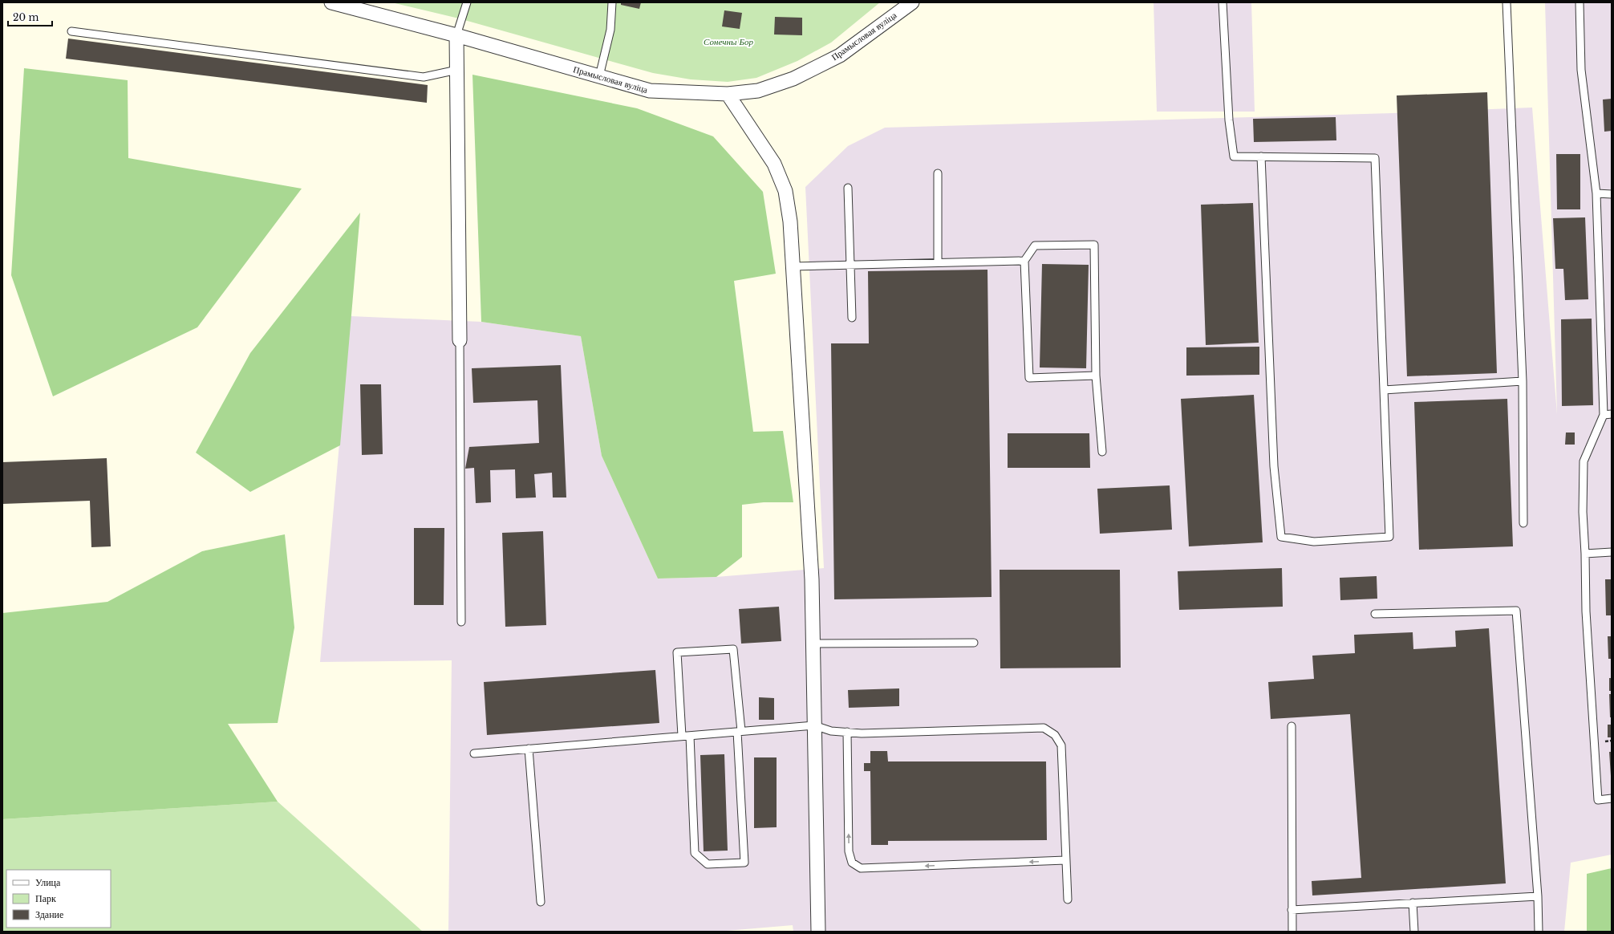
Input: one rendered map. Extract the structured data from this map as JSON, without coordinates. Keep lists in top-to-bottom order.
{
  "streets": {
    "street": ["Прамысловая вуліца"]
  },
  "parks": ["Сонечны Бор"],
  "legend": ["Улица", "Парк", "Здание"],
  "scale_bar": "20 m"
}
